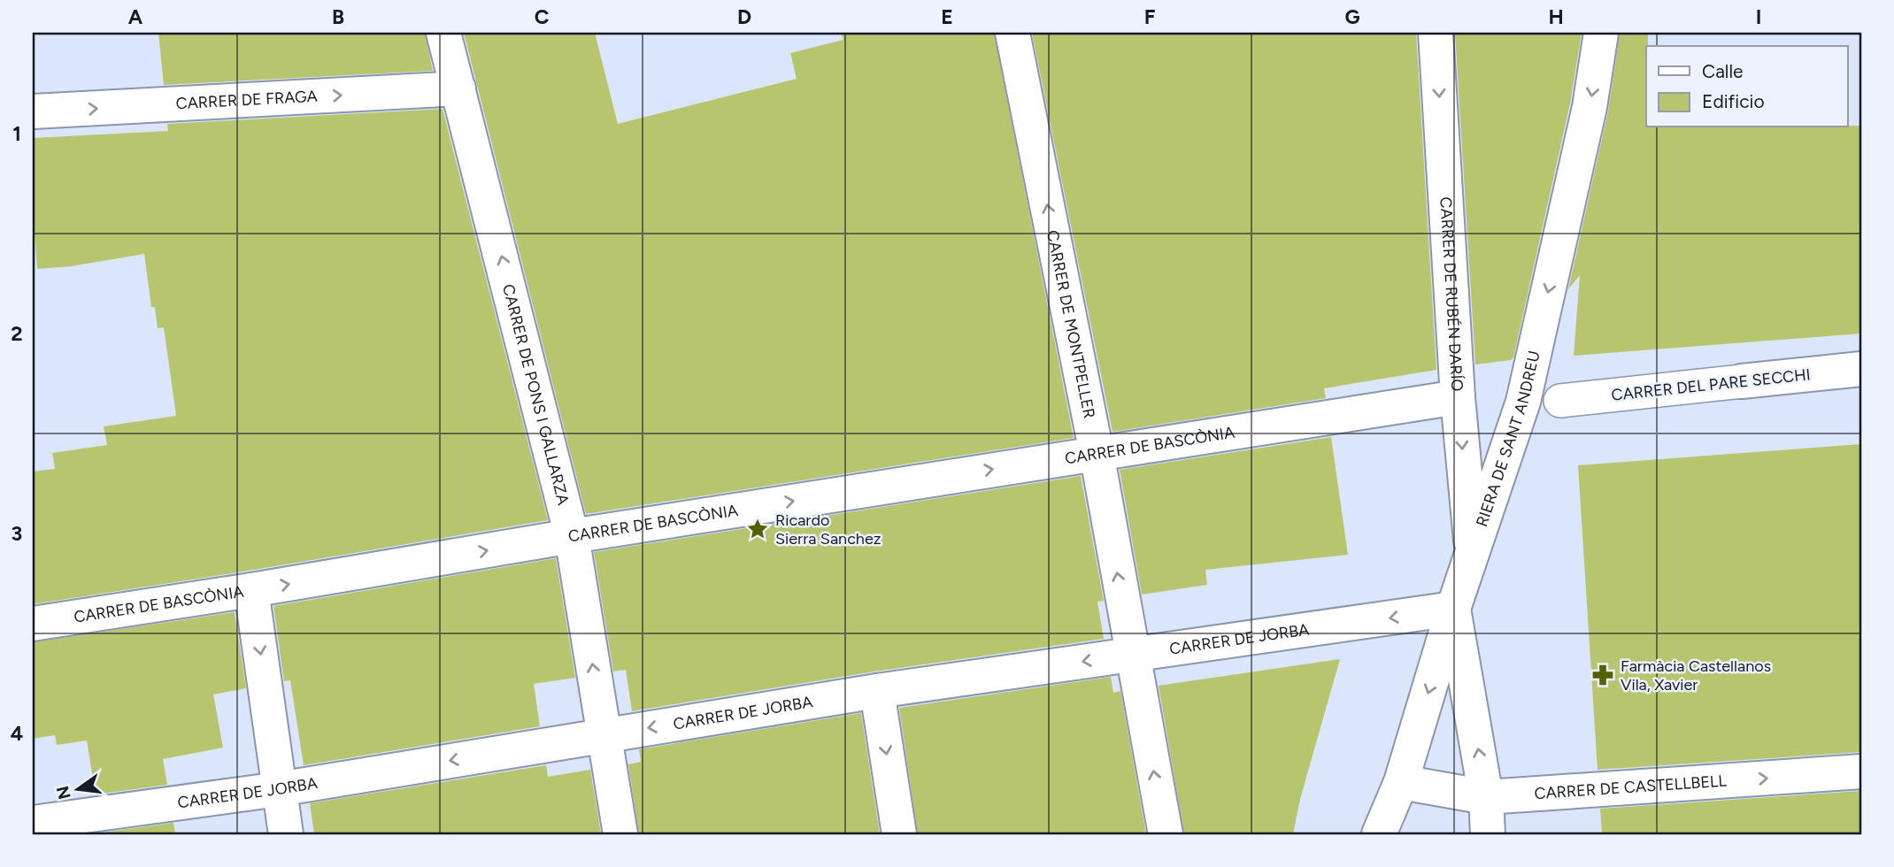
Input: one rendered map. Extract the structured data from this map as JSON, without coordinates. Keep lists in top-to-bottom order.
{
  "streets": {
    "street": [
      "CARRER DE FRAGA",
      "CARRER DE RUBÉN DARÍO",
      "CARRER DE MONTPELLER",
      "CARRER DEL PARE SECCHI",
      "CARRER DE PONS I GALLARZA",
      "RIERA DE SANT ANDREU",
      "CARRER DE BASCÒNIA",
      "CARRER DE JORBA",
      "CARRER DE CASTELLBELL"
    ]
  },
  "crossings": [
    ["CARRER DE FRAGA", "CARRER DE PONS I GALLARZA"],
    ["CARRER DE RUBÉN DARÍO", "RIERA DE SANT ANDREU"],
    ["CARRER DE RUBÉN DARÍO", "CARRER DE BASCÒNIA"],
    ["CARRER DE MONTPELLER", "CARRER DE BASCÒNIA"],
    ["CARRER DE MONTPELLER", "CARRER DE JORBA"],
    ["CARRER DE PONS I GALLARZA", "CARRER DE BASCÒNIA"],
    ["CARRER DE PONS I GALLARZA", "CARRER DE JORBA"],
    ["RIERA DE SANT ANDREU", "CARRER DE JORBA"],
    ["RIERA DE SANT ANDREU", "CARRER DE CASTELLBELL"]
  ],
  "one_way": [
    "CARRER DE FRAGA",
    "CARRER DE RUBÉN DARÍO",
    "CARRER DE MONTPELLER",
    "CARRER DE PONS I GALLARZA",
    "RIERA DE SANT ANDREU",
    "CARRER DE BASCÒNIA",
    "CARRER DE JORBA",
    "CARRER DE CASTELLBELL"
  ],
  "places": {
    "place": ["Ricardo Sierra Sanchez"],
    "pharmacy": ["Farmàcia Castellanos Vila, Xavier"]
  },
  "legend": ["Calle", "Edificio"],
  "north": "left",
  "grid": {
    "columns": [
      "A",
      "B",
      "C",
      "D",
      "E",
      "F",
      "G",
      "H",
      "I"
    ],
    "rows": [
      "1",
      "2",
      "3",
      "4"
    ]
  }
}
